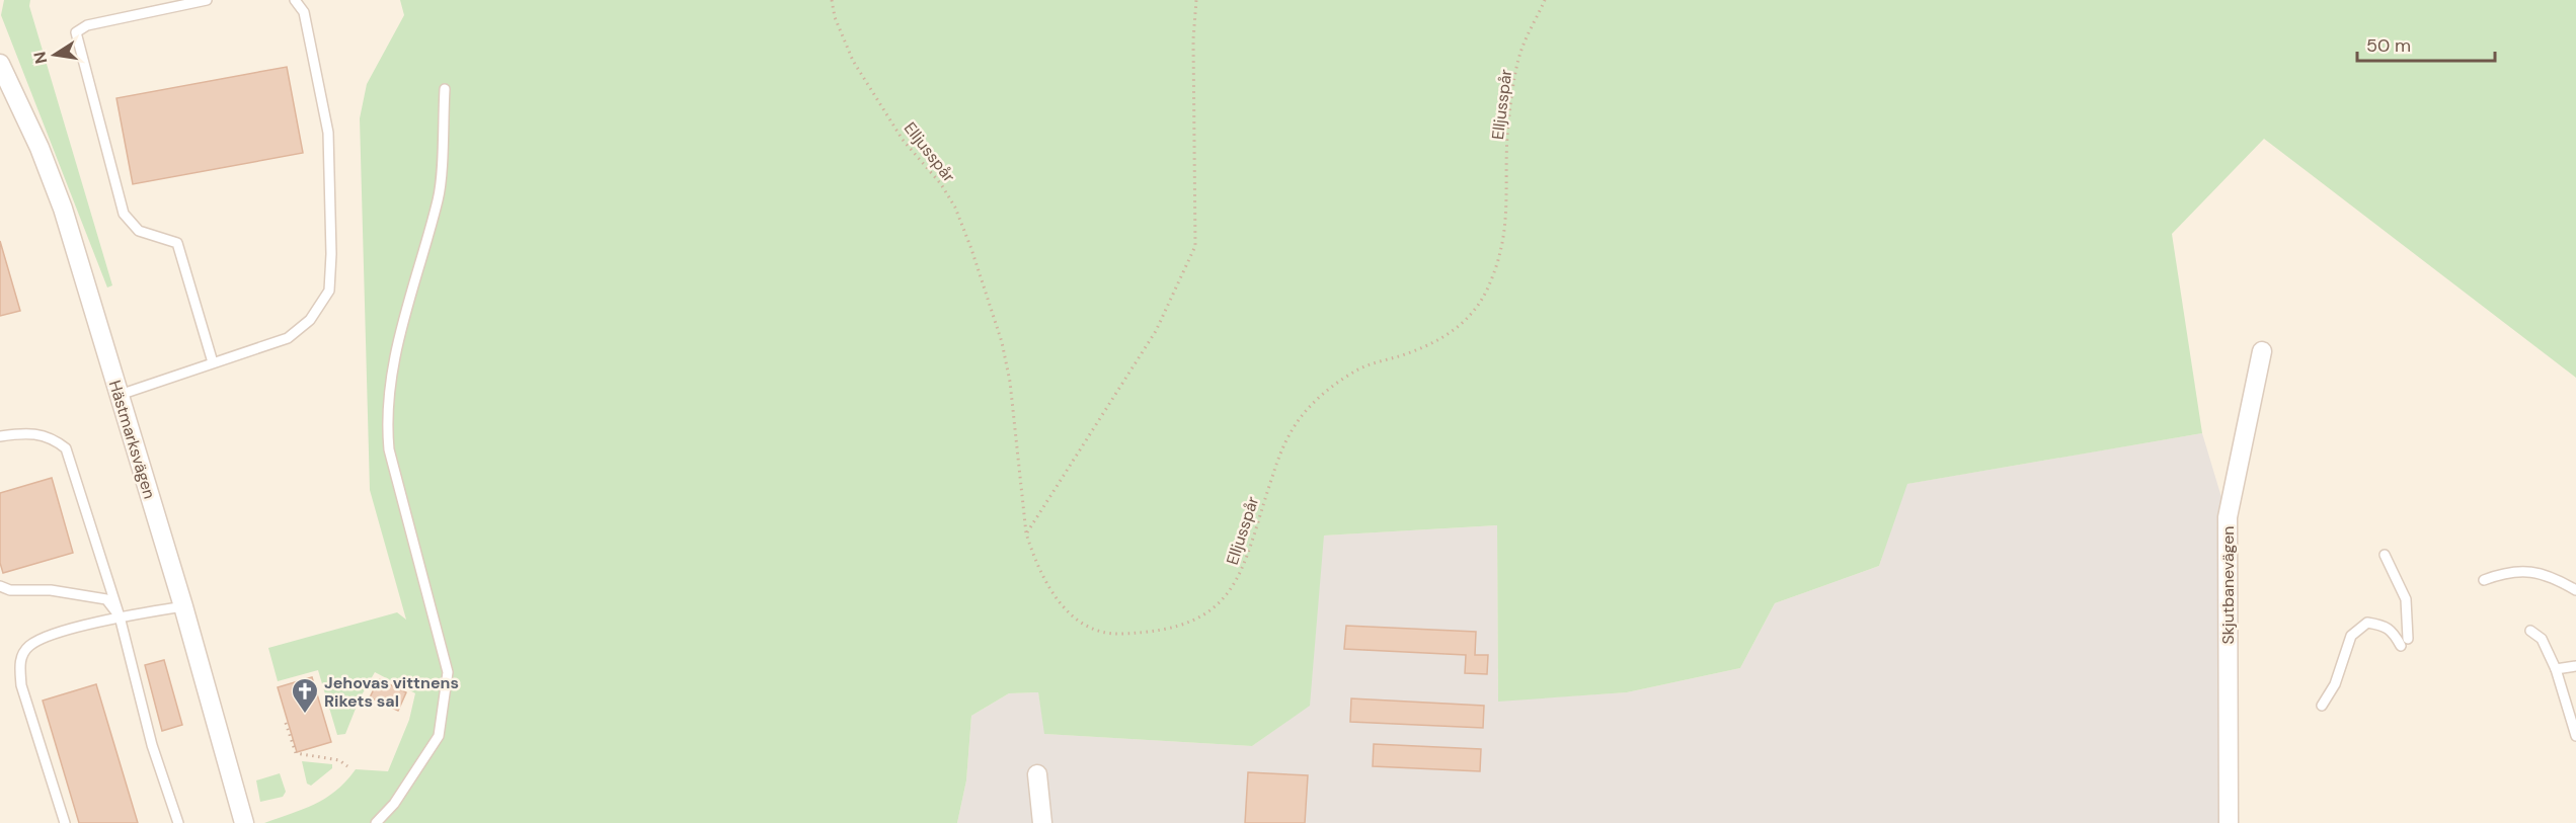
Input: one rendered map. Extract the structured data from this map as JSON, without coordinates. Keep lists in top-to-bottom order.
{
  "streets": {
    "street": ["Hästmarksvägen", "Skjutbanevägen"],
    "path": ["Elljusspår"]
  },
  "places": {
    "church": ["Jehovas vittnens Rikets sal"]
  },
  "scale_bar": "50 m",
  "north": "left"
}
